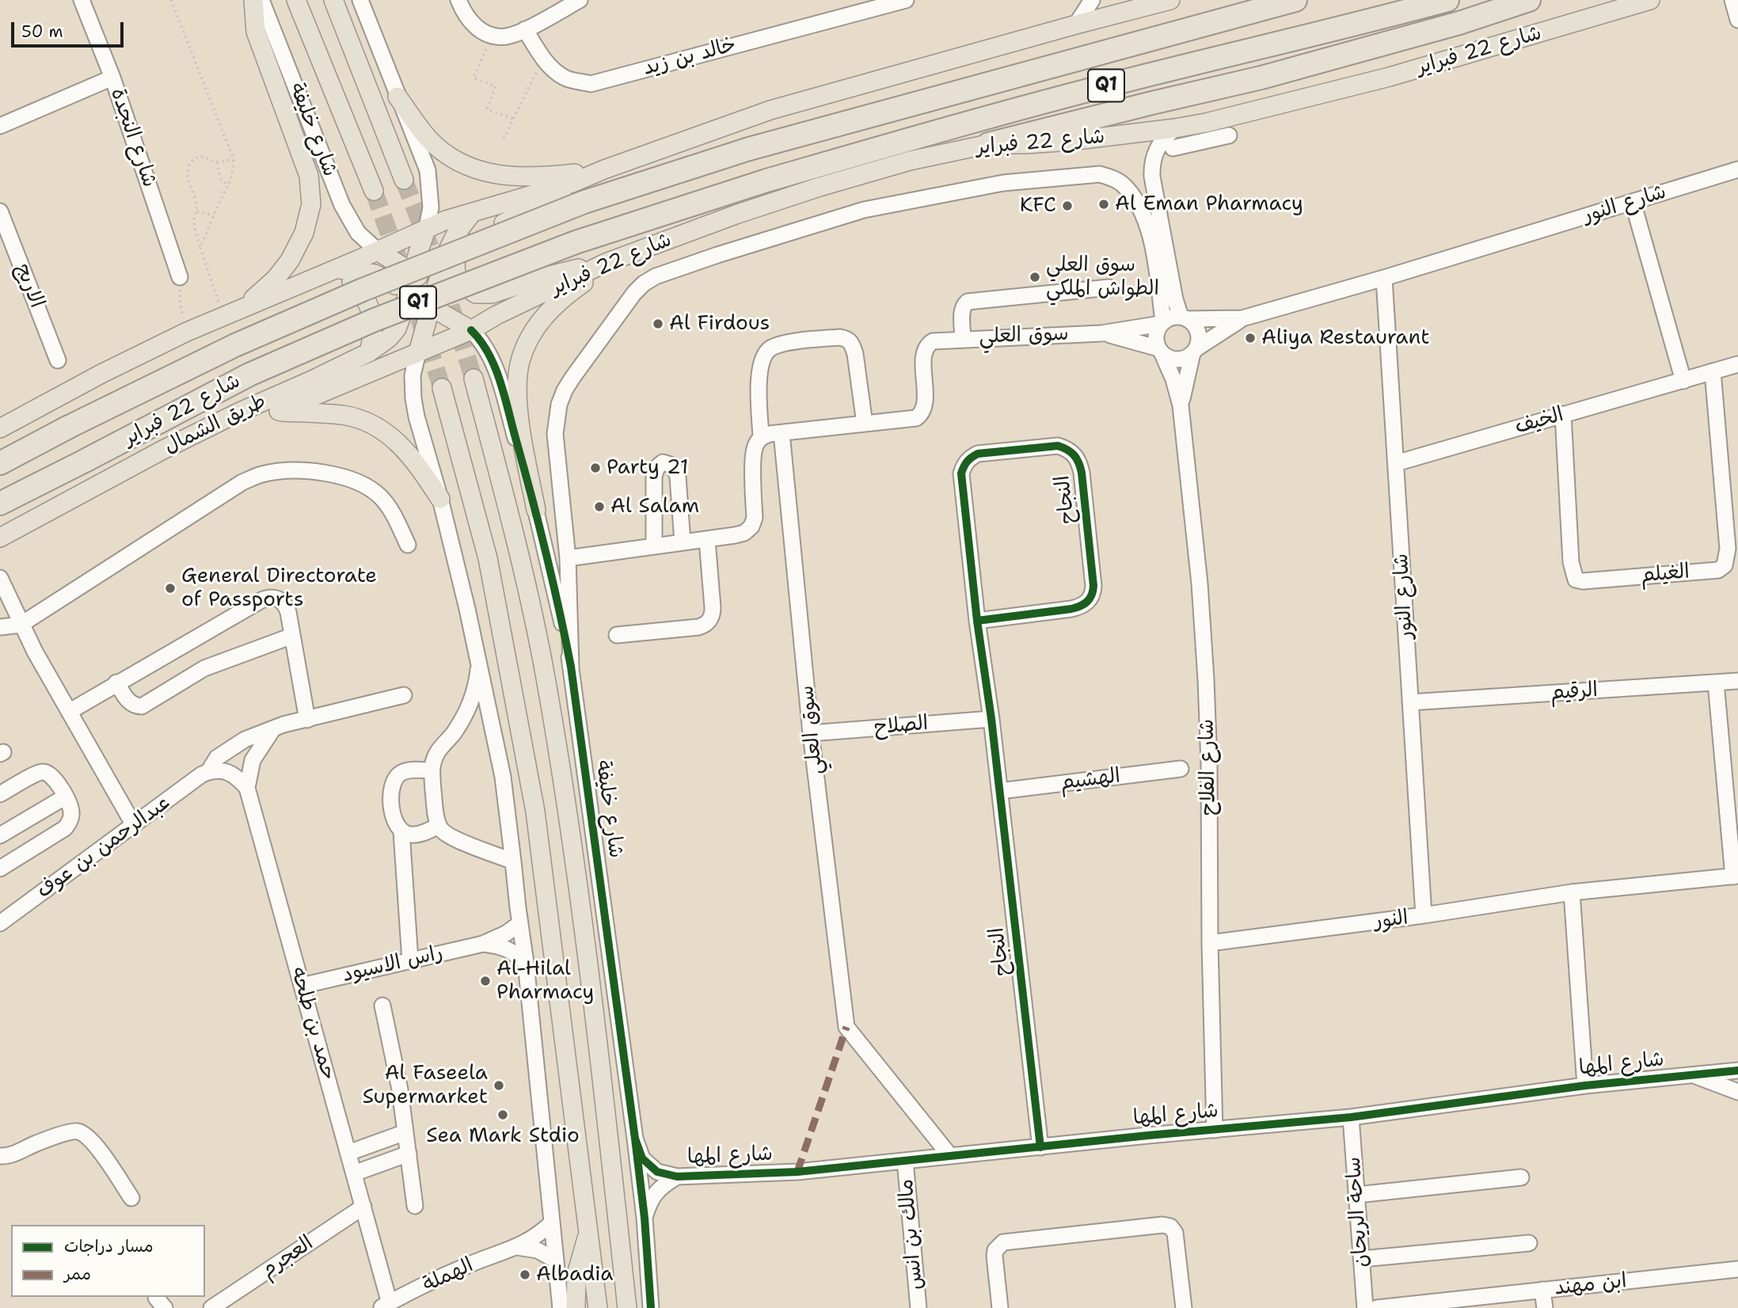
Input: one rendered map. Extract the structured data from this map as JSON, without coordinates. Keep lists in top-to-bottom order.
{
  "streets": {
    "highway": ["شارع 22 فبراير", "Q1"],
    "main road": ["شارع خليفة", "طريق الشمال"],
    "street": [
      "خالد بن زيد",
      "شارع النجدة",
      "شارع النور",
      "الاريج",
      "سوق العلي",
      "الخيف",
      "النجاح",
      "الغيلم",
      "الرقيم",
      "الصلاح",
      "شارع الفلاح",
      "الهشيم",
      "عبدالرحمن بن عوف",
      "النور",
      "راس الاسيود",
      "حمد بن طلحه",
      "شارع المها",
      "ساحة الريحان",
      "مالك بن انس",
      "العجرم",
      "الهملة",
      "ابن مهند"
    ]
  },
  "crossings": [
    ["شارع 22 فبراير", "شارع خليفة"],
    ["شارع خليفة", "شارع المها"],
    ["شارع النور", "سوق العلي"],
    ["شارع النور", "الخيف"],
    ["شارع النور", "الرقيم"],
    ["شارع النور", "شارع الفلاح"],
    ["شارع النور", "النور"],
    ["سوق العلي", "الصلاح"],
    ["سوق العلي", "شارع الفلاح"],
    ["سوق العلي", "شارع المها"],
    ["الخيف", "الغيلم"],
    ["النجاح", "الصلاح"],
    ["النجاح", "الهشيم"],
    ["النجاح", "شارع المها"],
    ["شارع الفلاح", "النور"],
    ["شارع الفلاح", "شارع المها"],
    ["راس الاسيود", "حمد بن طلحه"],
    ["حمد بن طلحه", "العجرم"],
    ["حمد بن طلحه", "الهملة"],
    ["شارع المها", "ساحة الريحان"],
    ["شارع المها", "مالك بن انس"]
  ],
  "places": [
    "Al Eman Pharmacy",
    "KFC",
    "سوق العلي الطواش الملكي",
    "Al Firdous",
    "Aliya Restaurant",
    "Party 21",
    "Al Salam",
    "General Directorate of Passports",
    "Al-Hilal Pharmacy",
    "Al Faseela Supermarket",
    "Sea Mark Stdio",
    "Albadia"
  ],
  "legend": ["مسار دراجات", "ممر"],
  "scale_bar": "50 m"
}
